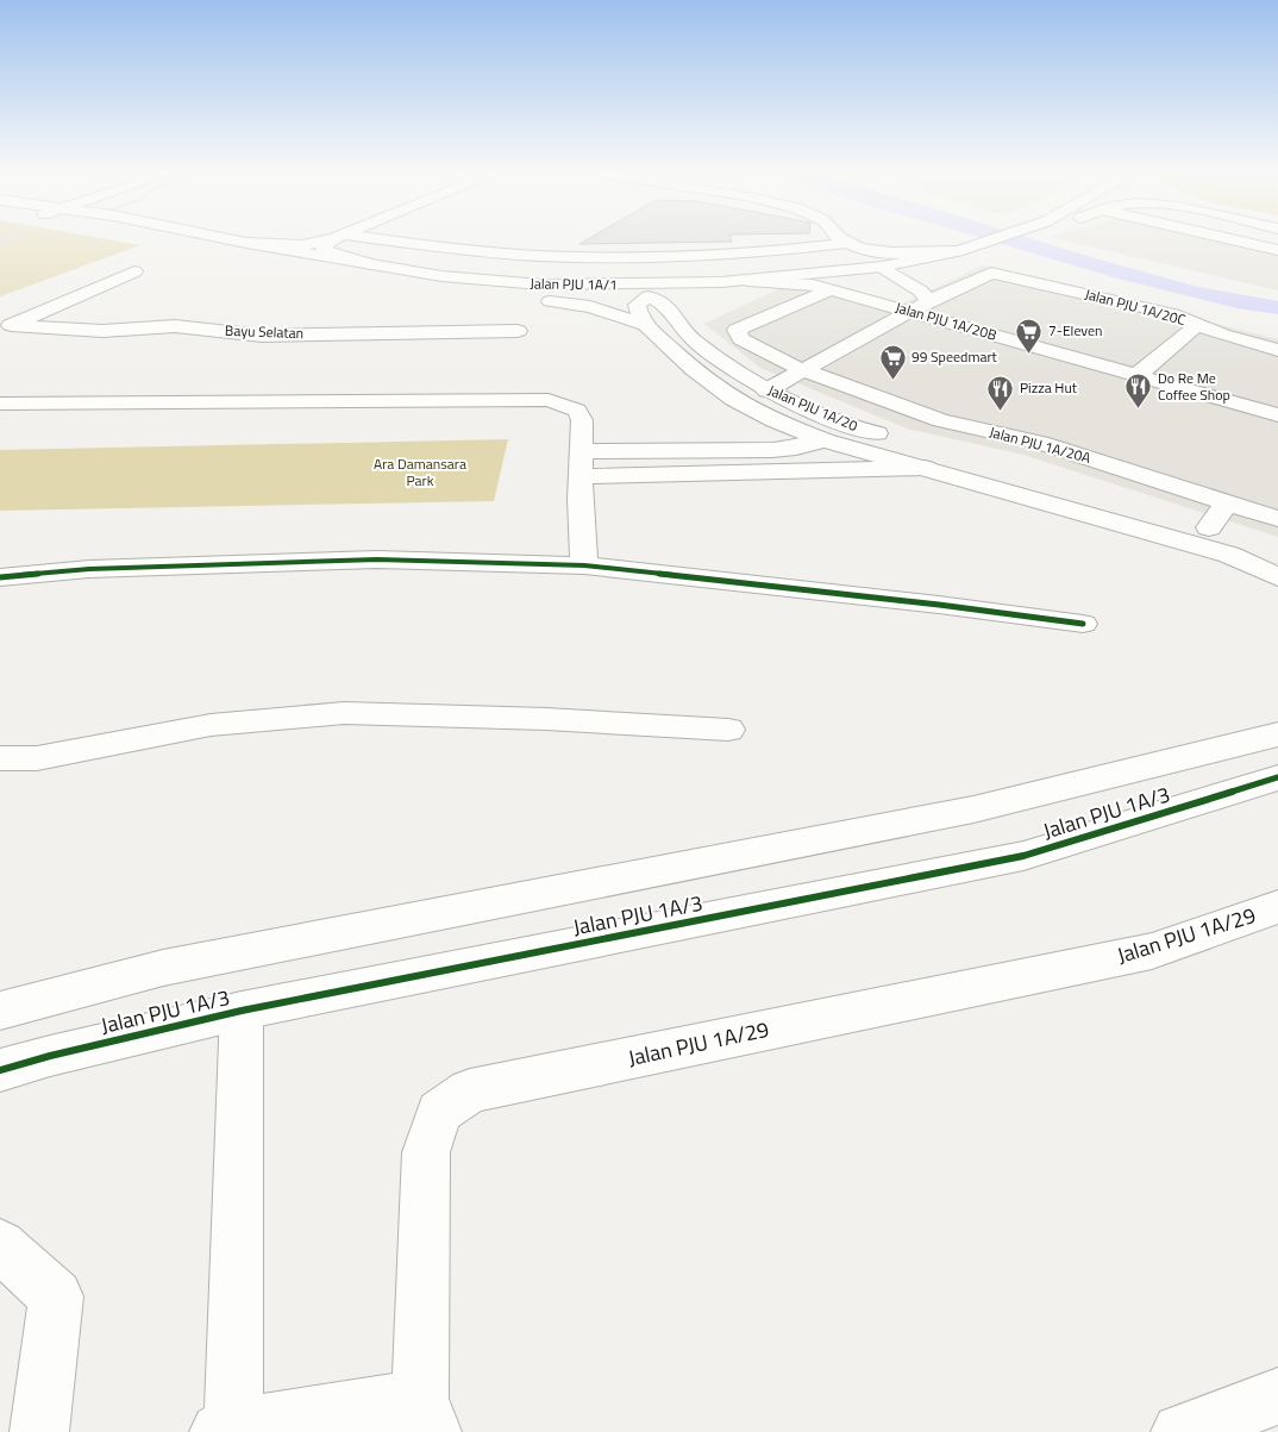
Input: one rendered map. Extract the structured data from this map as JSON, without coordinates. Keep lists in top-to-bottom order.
{
  "streets": {
    "street": [
      "Jalan PJU 1A/1",
      "Jalan PJU 1A/20C",
      "Jalan PJU 1A/20B",
      "Bayu Selatan",
      "Jalan PJU 1A/20",
      "Jalan PJU 1A/20A",
      "Jalan PJU 1A/3",
      "Jalan PJU 1A/29"
    ]
  },
  "crossings": [
    ["Jalan PJU 1A/1", "Jalan PJU 1A/20B"],
    ["Jalan PJU 1A/1", "Jalan PJU 1A/20"],
    ["Jalan PJU 1A/20B", "Jalan PJU 1A/20A"]
  ],
  "parks": ["Ara Damansara Park"],
  "places": {
    "supermarket": ["7-Eleven", "99 Speedmart"],
    "restaurant": ["Do Re Me Coffee Shop", "Pizza Hut"]
  }
}
